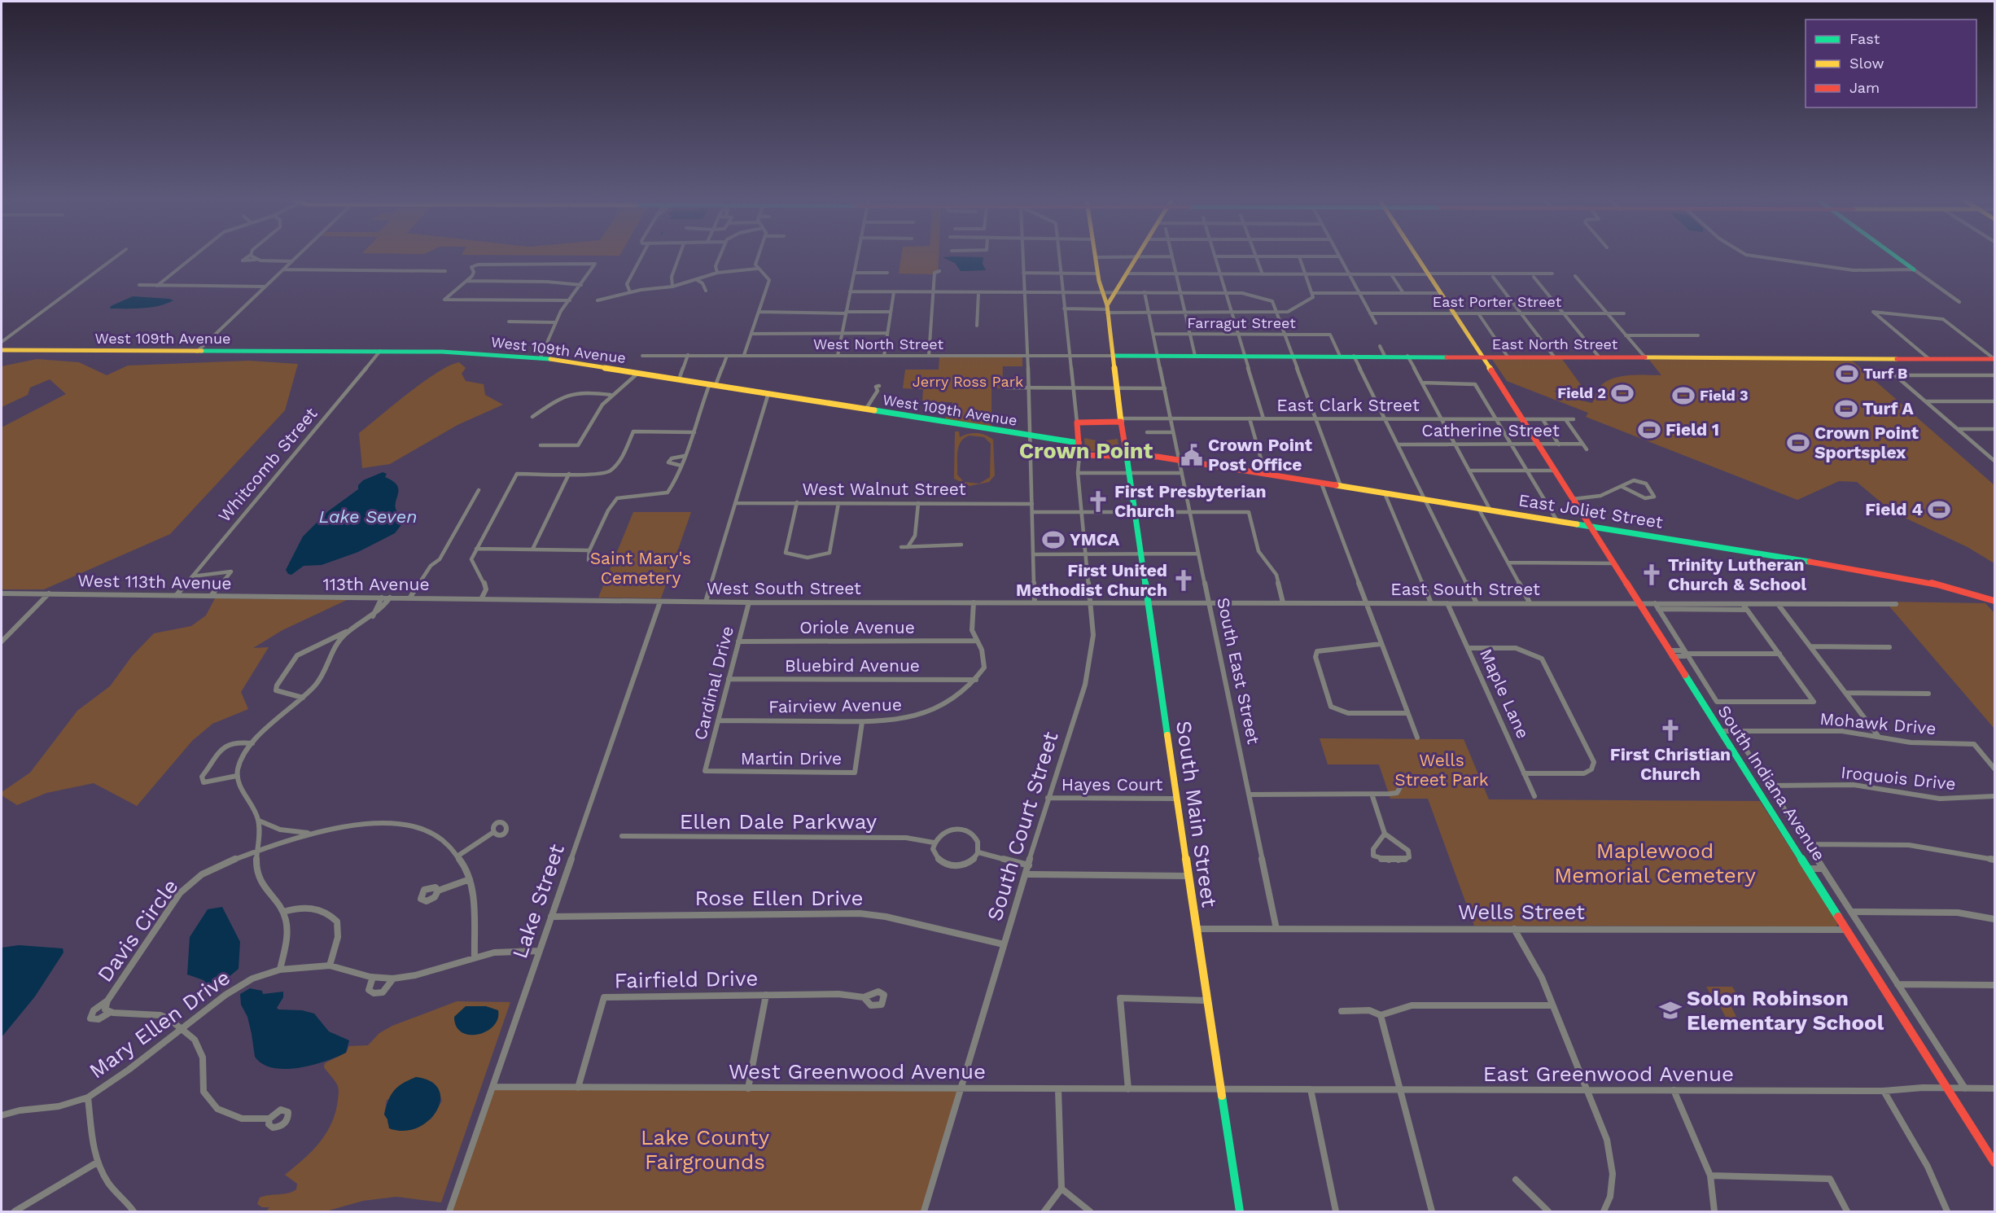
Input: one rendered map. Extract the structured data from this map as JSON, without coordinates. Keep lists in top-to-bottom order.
{
  "streets": {
    "street": [
      "East Porter Street",
      "Farragut Street",
      "West 109th Avenue",
      "West North Street",
      "East North Street",
      "East Clark Street",
      "Catherine Street",
      "Whitcomb Street",
      "West Walnut Street",
      "East Joliet Street",
      "West 113th Avenue",
      "113th Avenue",
      "West South Street",
      "East South Street",
      "Oriole Avenue",
      "Bluebird Avenue",
      "South East Street",
      "Cardinal Drive",
      "Maple Lane",
      "Fairview Avenue",
      "Mohawk Drive",
      "Martin Drive",
      "Iroquois Drive",
      "South Indiana Avenue",
      "Hayes Court",
      "South Main Street",
      "Ellen Dale Parkway",
      "South Court Street",
      "Rose Ellen Drive",
      "Lake Street",
      "Wells Street",
      "Davis Circle",
      "Fairfield Drive",
      "Mary Ellen Drive",
      "West Greenwood Avenue",
      "East Greenwood Avenue"
    ]
  },
  "crossings": [
    ["East Porter Street", "South Indiana Avenue"],
    ["Farragut Street", "East North Street"],
    ["Farragut Street", "South East Street"],
    ["West 109th Avenue", "Whitcomb Street"],
    ["West 109th Avenue", "South Court Street"],
    ["West North Street", "East North Street"],
    ["West North Street", "South Main Street"],
    ["East North Street", "South East Street"],
    ["East North Street", "South Indiana Avenue"],
    ["East North Street", "South Main Street"],
    ["East Clark Street", "South East Street"],
    ["East Clark Street", "South Indiana Avenue"],
    ["East Clark Street", "South Main Street"],
    ["Catherine Street", "South Indiana Avenue"],
    ["Whitcomb Street", "West 113th Avenue"],
    ["East Joliet Street", "South East Street"],
    ["East Joliet Street", "South Indiana Avenue"],
    ["East Joliet Street", "South Main Street"],
    ["East Joliet Street", "South Court Street"],
    ["West 113th Avenue", "113th Avenue"],
    ["113th Avenue", "West South Street"],
    ["West South Street", "East South Street"],
    ["West South Street", "Cardinal Drive"],
    ["West South Street", "Fairview Avenue"],
    ["West South Street", "Lake Street"],
    ["East South Street", "South East Street"],
    ["East South Street", "Maple Lane"],
    ["East South Street", "South Indiana Avenue"],
    ["East South Street", "South Main Street"],
    ["East South Street", "South Court Street"],
    ["Oriole Avenue", "Cardinal Drive"],
    ["Oriole Avenue", "Fairview Avenue"],
    ["Bluebird Avenue", "Cardinal Drive"],
    ["Bluebird Avenue", "Fairview Avenue"],
    ["South East Street", "Wells Street"],
    ["Cardinal Drive", "Fairview Avenue"],
    ["Cardinal Drive", "Martin Drive"],
    ["Fairview Avenue", "Martin Drive"],
    ["Mohawk Drive", "South Indiana Avenue"],
    ["South Indiana Avenue", "Wells Street"],
    ["South Indiana Avenue", "East Greenwood Avenue"],
    ["Hayes Court", "South Main Street"],
    ["Hayes Court", "South Court Street"],
    ["South Main Street", "Wells Street"],
    ["South Main Street", "West Greenwood Avenue"],
    ["South Main Street", "East Greenwood Avenue"],
    ["South Court Street", "Rose Ellen Drive"],
    ["South Court Street", "West Greenwood Avenue"],
    ["Rose Ellen Drive", "Lake Street"],
    ["Lake Street", "Mary Ellen Drive"],
    ["Lake Street", "West Greenwood Avenue"],
    ["Davis Circle", "Mary Ellen Drive"],
    ["Fairfield Drive", "West Greenwood Avenue"],
    ["West Greenwood Avenue", "East Greenwood Avenue"]
  ],
  "districts": ["Crown Point"],
  "water": ["Lake Seven"],
  "parks": [
    "Jerry Ross Park",
    "Saint Mary's Cemetery",
    "Wells Street Park",
    "Maplewood Memorial Cemetery",
    "Lake County Fairgrounds"
  ],
  "places": {
    "sports": [
      "Turf B",
      "Field 2",
      "Field 3",
      "Turf A",
      "Field 1",
      "Crown Point Sportsplex",
      "Field 4",
      "YMCA"
    ],
    "public building": ["Crown Point Post Office"],
    "church": [
      "First Presbyterian Church",
      "Trinity Lutheran Church & School",
      "First United Methodist Church",
      "First Christian Church"
    ],
    "school or university": ["Solon Robinson Elementary School"]
  },
  "legend": ["Fast", "Slow", "Jam"]
}
